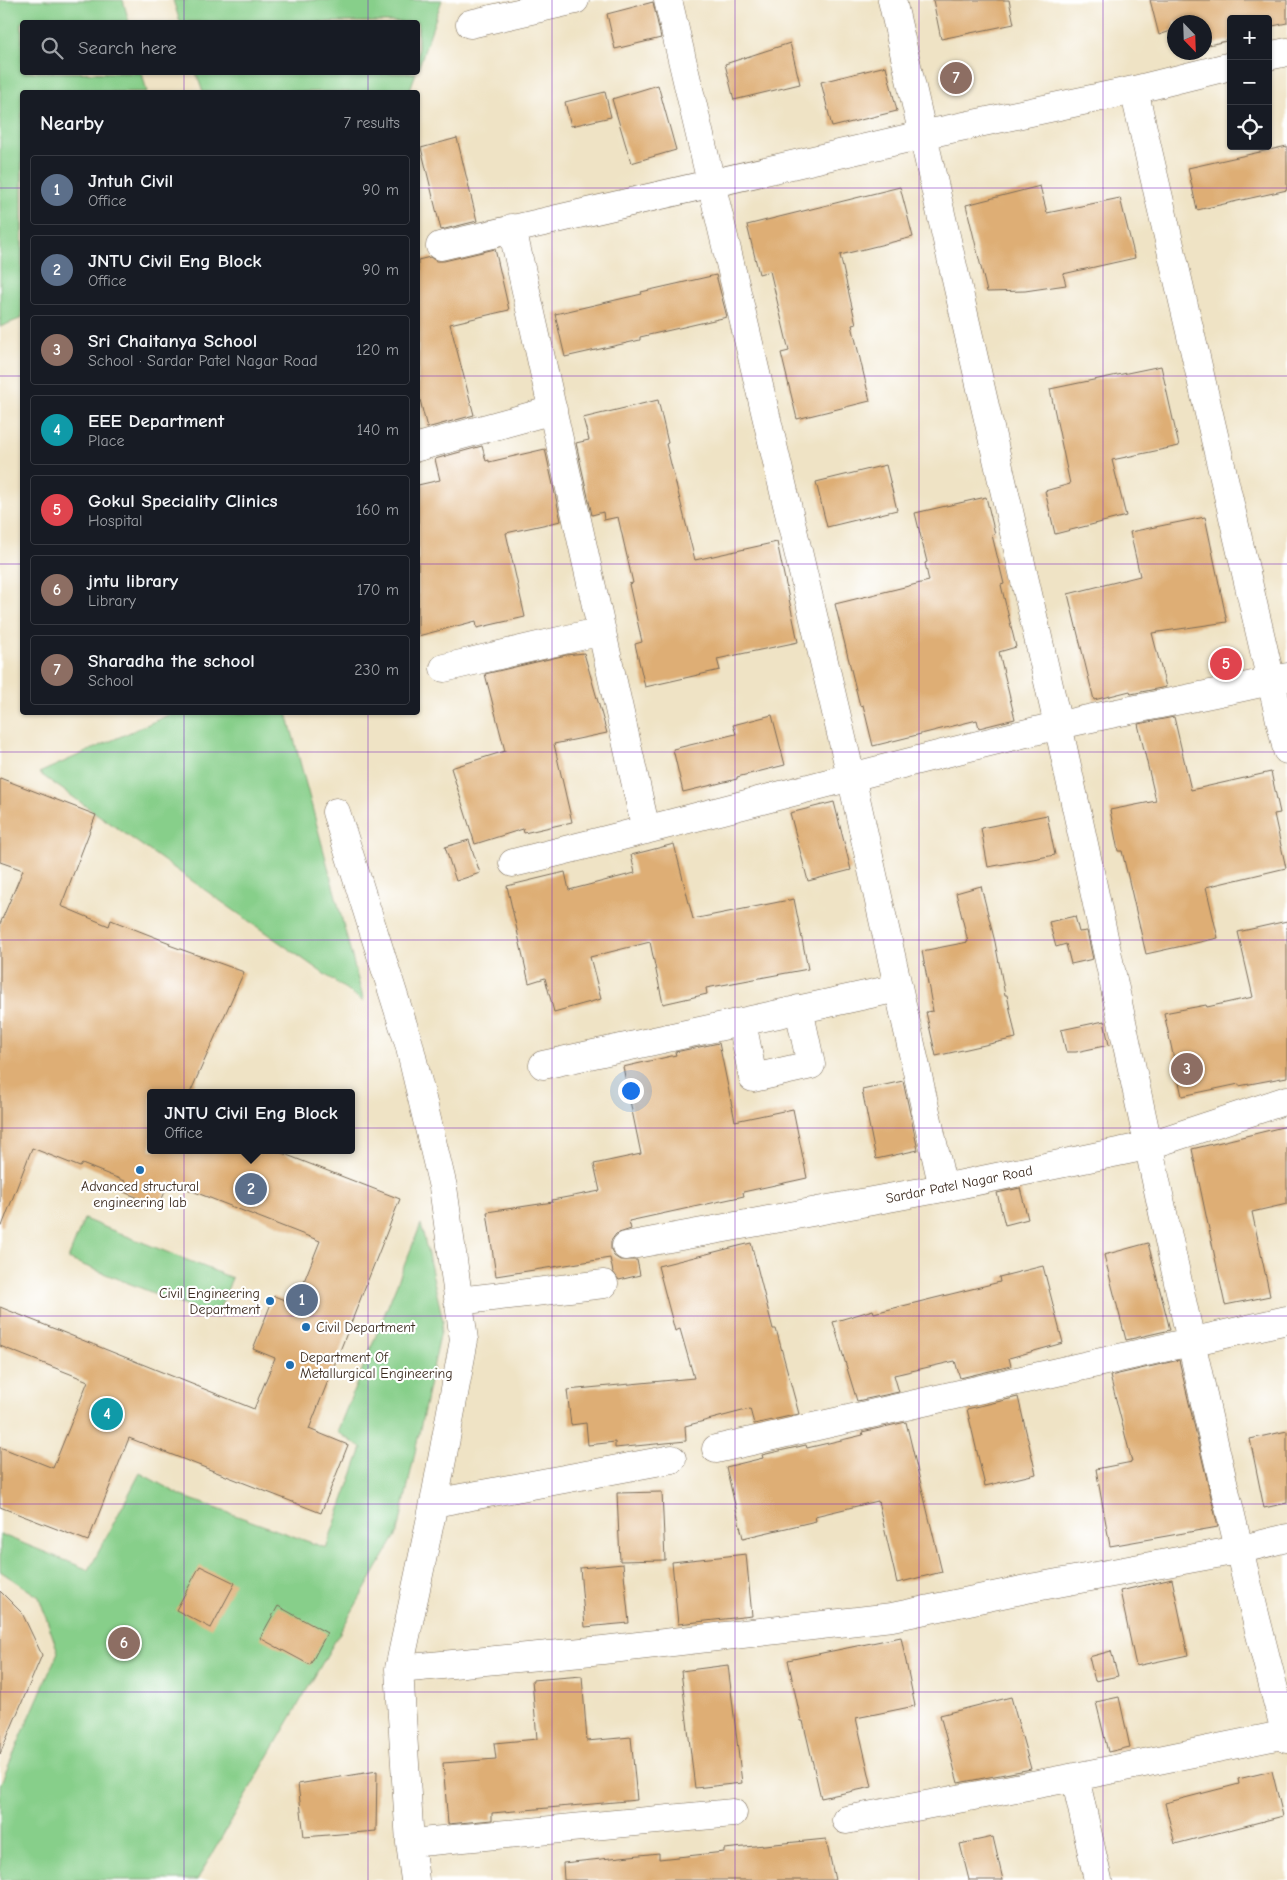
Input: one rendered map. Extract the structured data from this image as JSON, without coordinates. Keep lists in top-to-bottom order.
{
  "streets": {
    "street": ["Sardar Patel Nagar Road"]
  },
  "places": [
    "Advanced structural engineering lab",
    "Civil Engineering Department",
    "Civil Department",
    "Department Of Metallurgical Engineering"
  ],
  "north": "bottom right",
  "page": {
    "map_buttons": ["+", "−"],
    "search": "Search here",
    "pins": [
      "7",
      "5",
      "3",
      "2",
      "1",
      "4",
      "6"
    ],
    "heading": ["Nearby", "7 results"],
    "list": [
      {
        "mark": "1",
        "name": "Jntuh Civil",
        "note": "Office",
        "value": "90 m"
      },
      {
        "mark": "2",
        "name": "JNTU Civil Eng Block",
        "note": "Office",
        "value": "90 m"
      },
      {
        "mark": "3",
        "name": "Sri Chaitanya School",
        "note": "School · Sardar Patel Nagar Road",
        "value": "120 m"
      },
      {
        "mark": "4",
        "name": "EEE Department",
        "note": "Place",
        "value": "140 m"
      },
      {
        "mark": "5",
        "name": "Gokul Speciality Clinics",
        "note": "Hospital",
        "value": "160 m"
      },
      {
        "mark": "6",
        "name": "jntu library",
        "note": "Library",
        "value": "170 m"
      },
      {
        "mark": "7",
        "name": "Sharadha the school",
        "note": "School",
        "value": "230 m"
      }
    ],
    "popup": ["JNTU Civil Eng Block", "Office"]
  }
}
